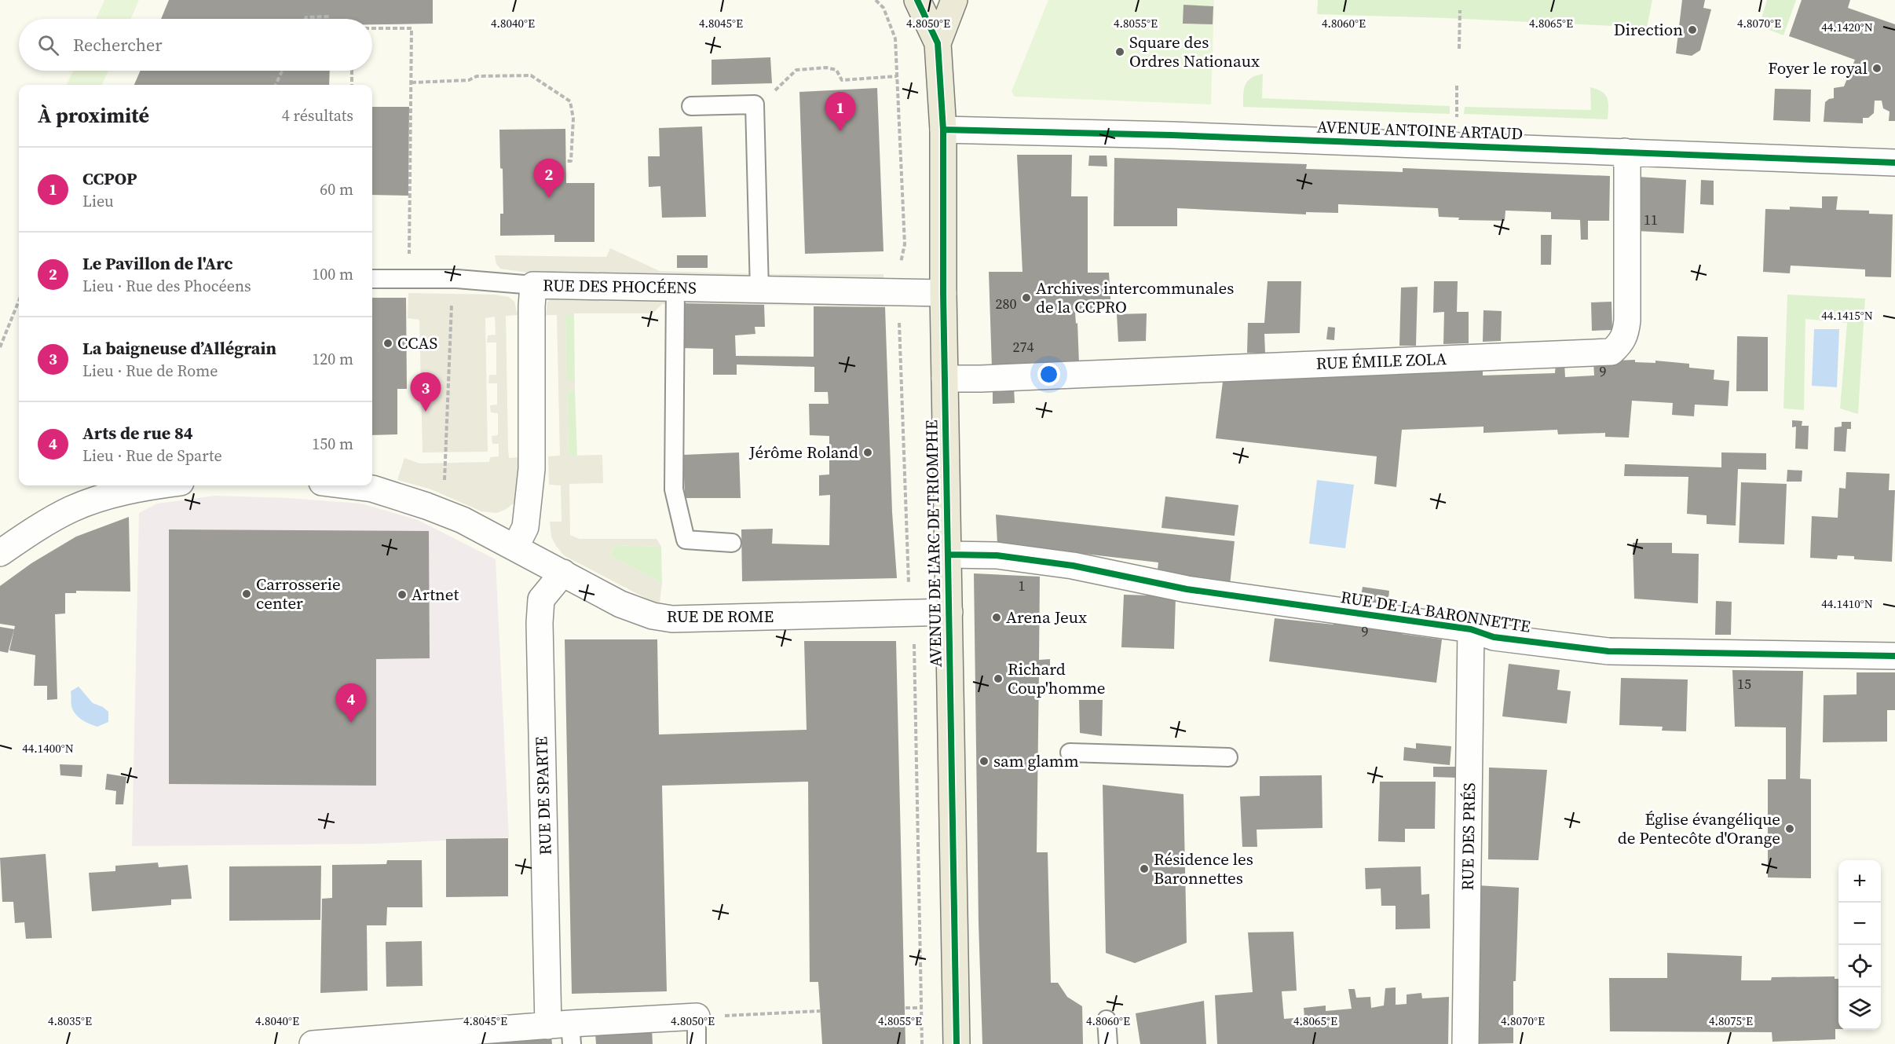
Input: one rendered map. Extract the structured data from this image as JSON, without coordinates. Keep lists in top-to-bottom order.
{
  "streets": {
    "main road": ["AVENUE DE L'ARC DE TRIOMPHE"],
    "street": [
      "AVENUE ANTOINE ARTAUD",
      "RUE DES PHOCÉENS",
      "RUE ÉMILE ZOLA",
      "RUE DE LA BARONNETTE",
      "RUE DE ROME",
      "RUE DE SPARTE",
      "RUE DES PRÉS"
    ]
  },
  "crossings": [
    ["AVENUE ANTOINE ARTAUD", "RUE ÉMILE ZOLA"],
    ["AVENUE ANTOINE ARTAUD", "AVENUE DE L'ARC DE TRIOMPHE"],
    ["RUE DES PHOCÉENS", "AVENUE DE L'ARC DE TRIOMPHE"],
    ["RUE DES PHOCÉENS", "RUE DE ROME"],
    ["RUE ÉMILE ZOLA", "AVENUE DE L'ARC DE TRIOMPHE"],
    ["AVENUE DE L'ARC DE TRIOMPHE", "RUE DE LA BARONNETTE"],
    ["AVENUE DE L'ARC DE TRIOMPHE", "RUE DE ROME"],
    ["RUE DE LA BARONNETTE", "RUE DES PRÉS"],
    ["RUE DE ROME", "RUE DE SPARTE"]
  ],
  "places": [
    "Direction",
    "Square des Ordres Nationaux",
    "Foyer le royal",
    "Archives intercommunales de la CCPRO",
    "CCAS",
    "Jérôme Roland",
    "Carrosserie center",
    "Artnet",
    "Arena Jeux",
    "Richard Coup'homme",
    "sam glamm",
    "Église évangélique de Pentecôte d'Orange",
    "Résidence les Baronnettes"
  ],
  "house_numbers": [
    "11",
    "280",
    "274",
    "9",
    "1",
    "9",
    "15"
  ],
  "page": {
    "search": "Rechercher",
    "heading": ["À proximité", "4 résultats"],
    "pins": [
      "1",
      "2",
      "3",
      "4"
    ],
    "list": [
      {
        "mark": "1",
        "name": "CCPOP",
        "note": "Lieu",
        "value": "60 m"
      },
      {
        "mark": "2",
        "name": "Le Pavillon de l'Arc",
        "note": "Lieu · Rue des Phocéens",
        "value": "100 m"
      },
      {
        "mark": "3",
        "name": "La baigneuse d’Allégrain",
        "note": "Lieu · Rue de Rome",
        "value": "120 m"
      },
      {
        "mark": "4",
        "name": "Arts de rue 84",
        "note": "Lieu · Rue de Sparte",
        "value": "150 m"
      }
    ],
    "map_buttons": ["+", "−"]
  },
  "coordinates": [
    "4.8040°E",
    "4.8045°E",
    "4.8050°E",
    "4.8055°E",
    "4.8060°E",
    "4.8065°E",
    "4.8070°E",
    "44.1420°N",
    "44.1415°N",
    "44.1410°N",
    "44.1400°N",
    "4.8035°E",
    "4.8075°E"
  ]
}
